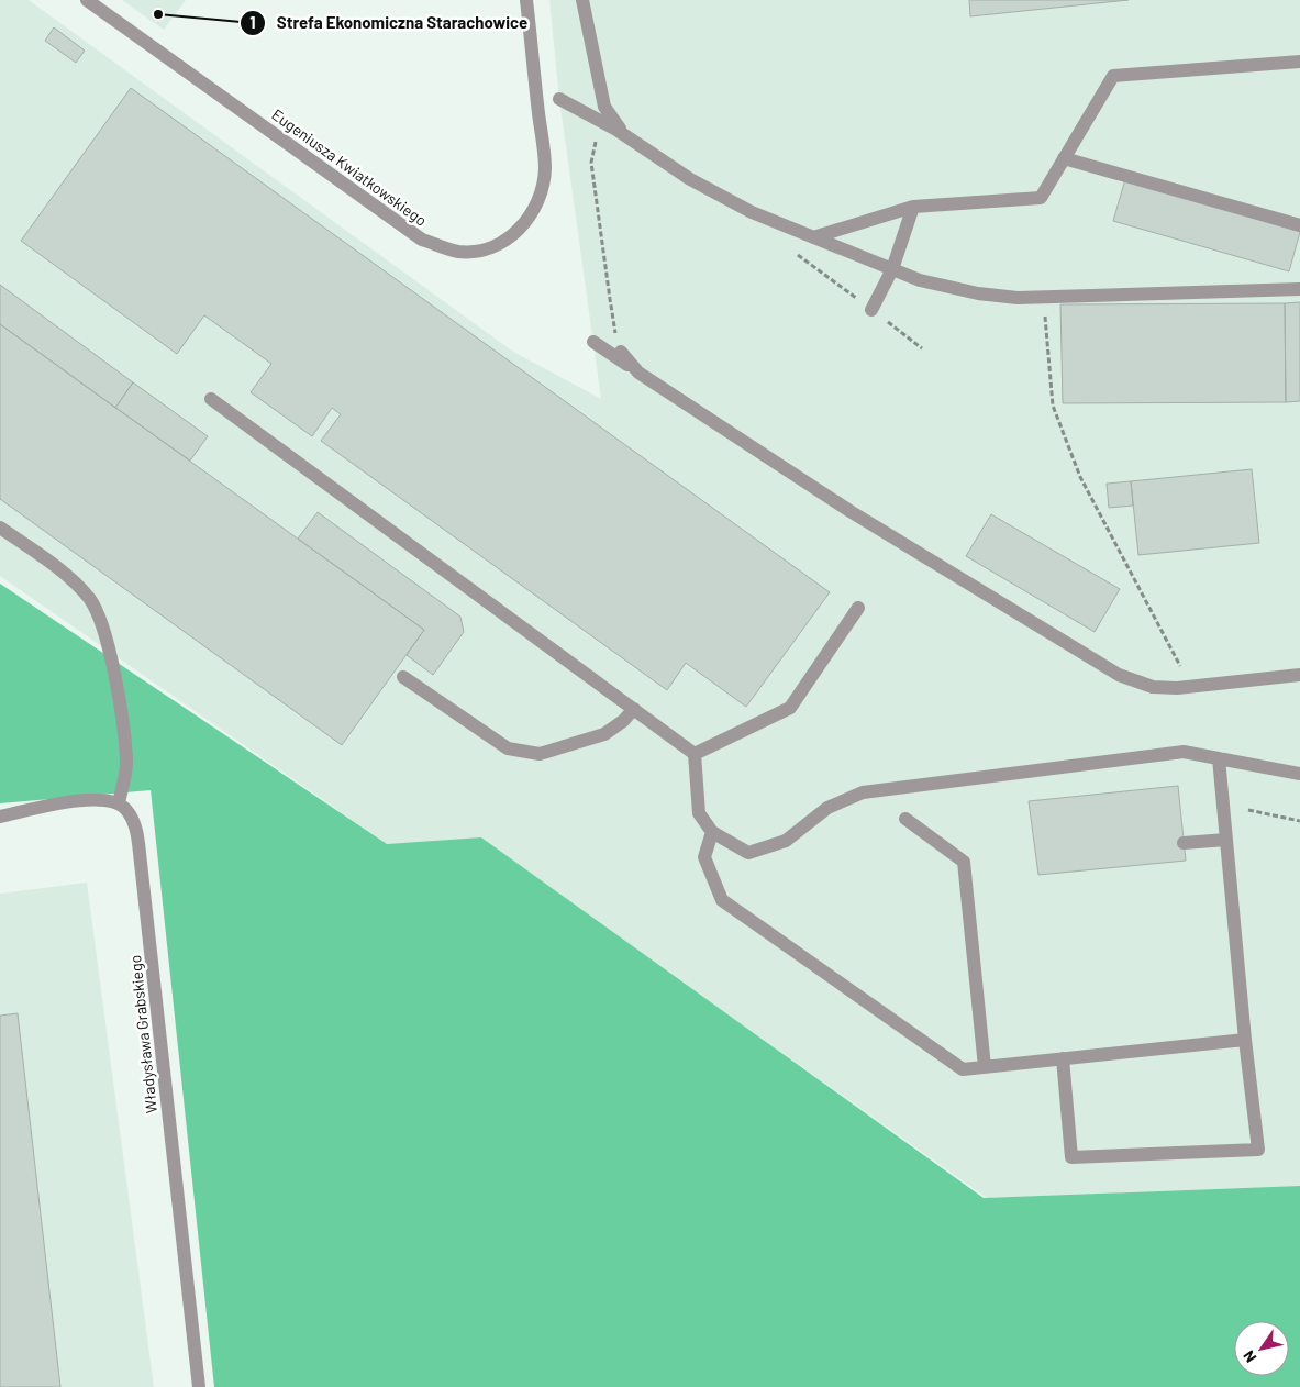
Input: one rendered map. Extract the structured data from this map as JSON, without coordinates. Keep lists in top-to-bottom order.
{
  "streets": {
    "street": ["Eugeniusza Kwiatkowskiego", "Władysława Grabskiego"]
  },
  "places": ["Strefa Ekonomiczna Starachowice"],
  "north": "bottom left"
}
